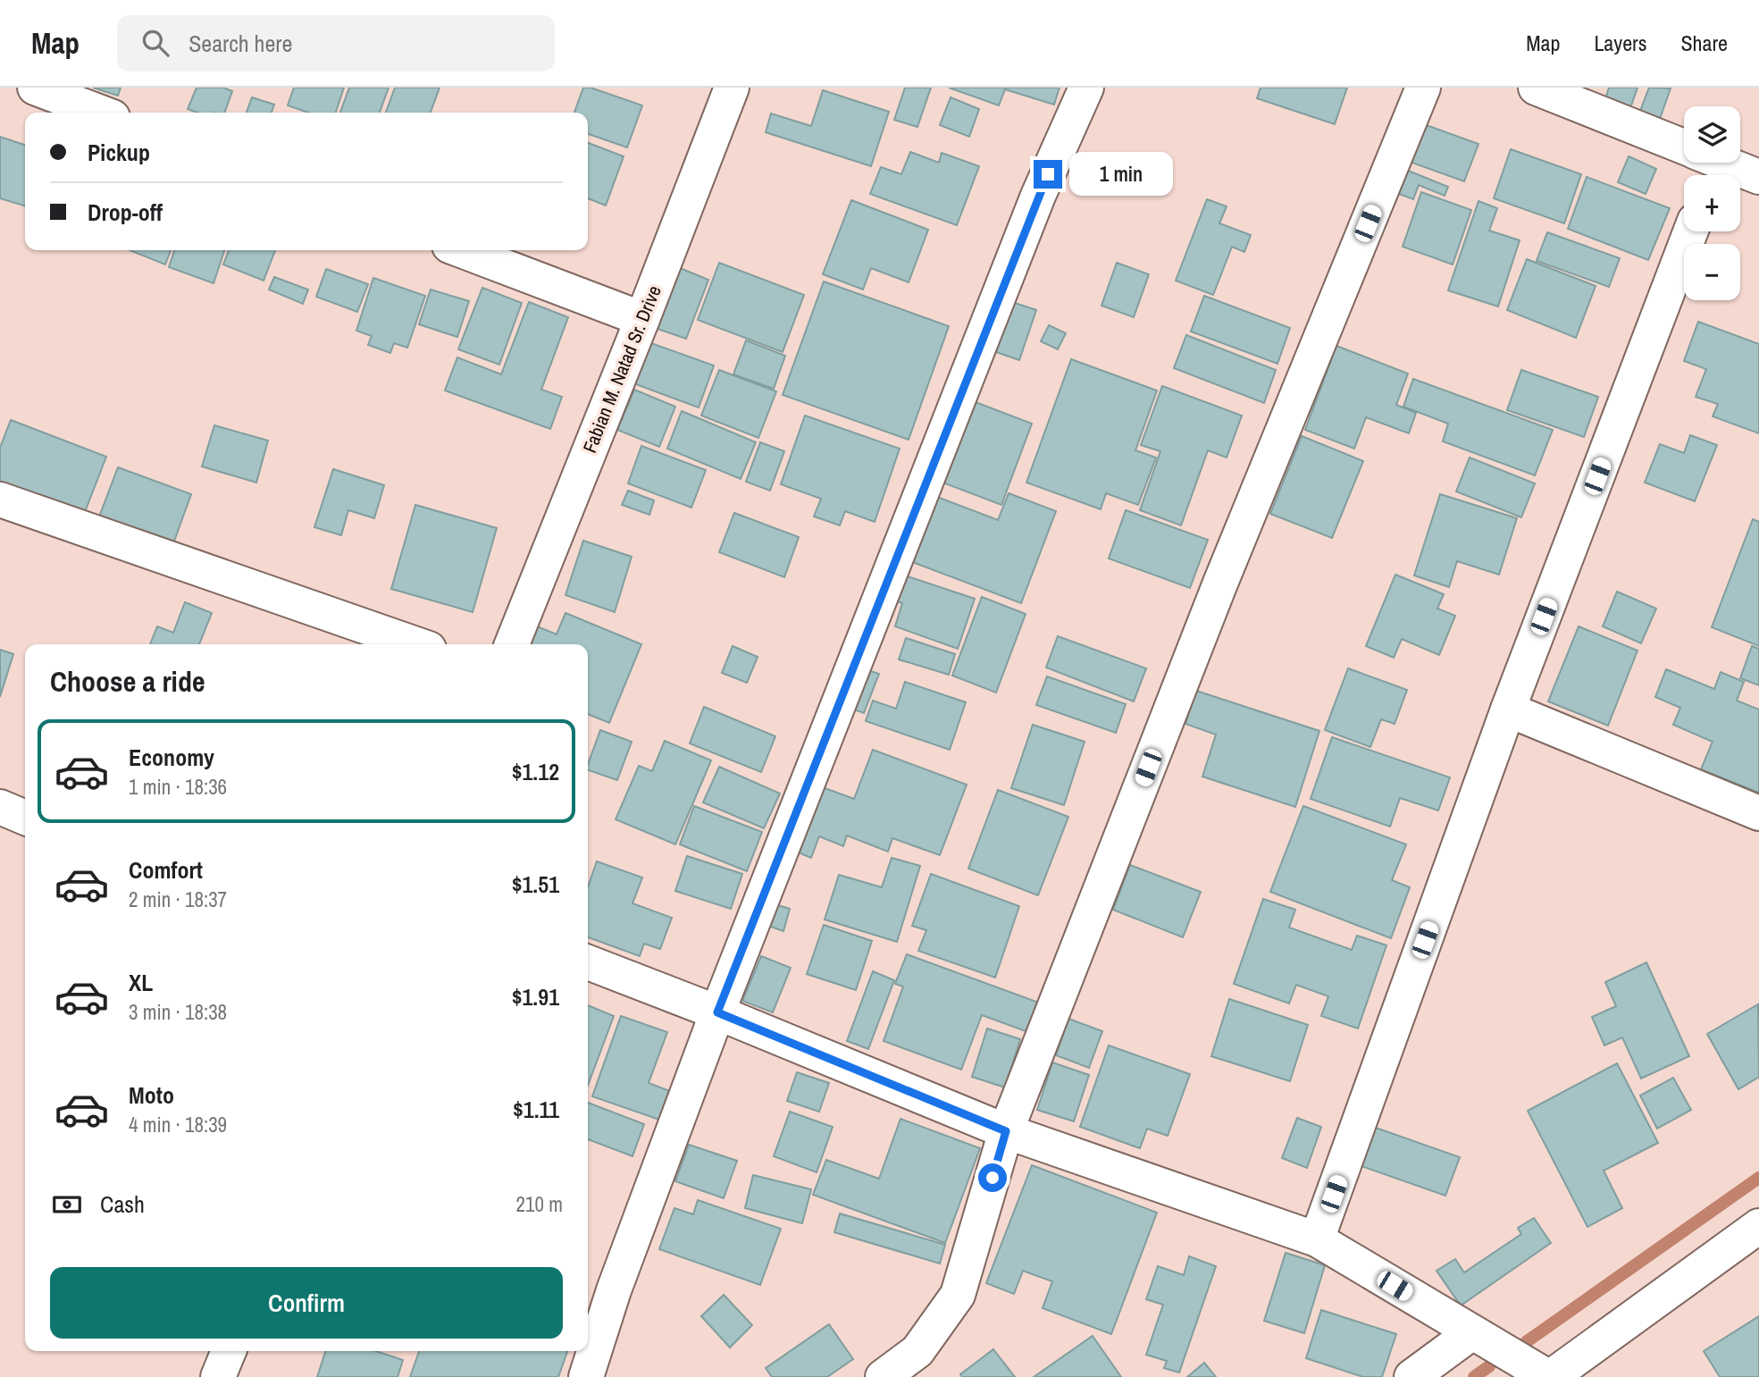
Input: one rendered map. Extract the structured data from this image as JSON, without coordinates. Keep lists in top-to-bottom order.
{
  "streets": {
    "street": ["Fabian M. Natad Sr. Drive"]
  },
  "page": {
    "header": "Map",
    "search": "Search here",
    "nav": ["Map", "Layers", "Share"],
    "map_buttons": ["+", "−"],
    "banner": ["Pickup", "Drop-off"],
    "bubble": "1 min",
    "heading": "Choose a ride",
    "list": [
      {
        "name": "Economy",
        "note": "1 min · 18:36",
        "value": "$1.12"
      },
      {
        "name": "Comfort",
        "note": "2 min · 18:37",
        "value": "$1.51"
      },
      {
        "name": "XL",
        "note": "3 min · 18:38",
        "value": "$1.91"
      },
      {
        "name": "Moto",
        "note": "4 min · 18:39",
        "value": "$1.11"
      }
    ],
    "pay": ["Cash", "210 m"],
    "buttons": "Confirm"
  }
}
